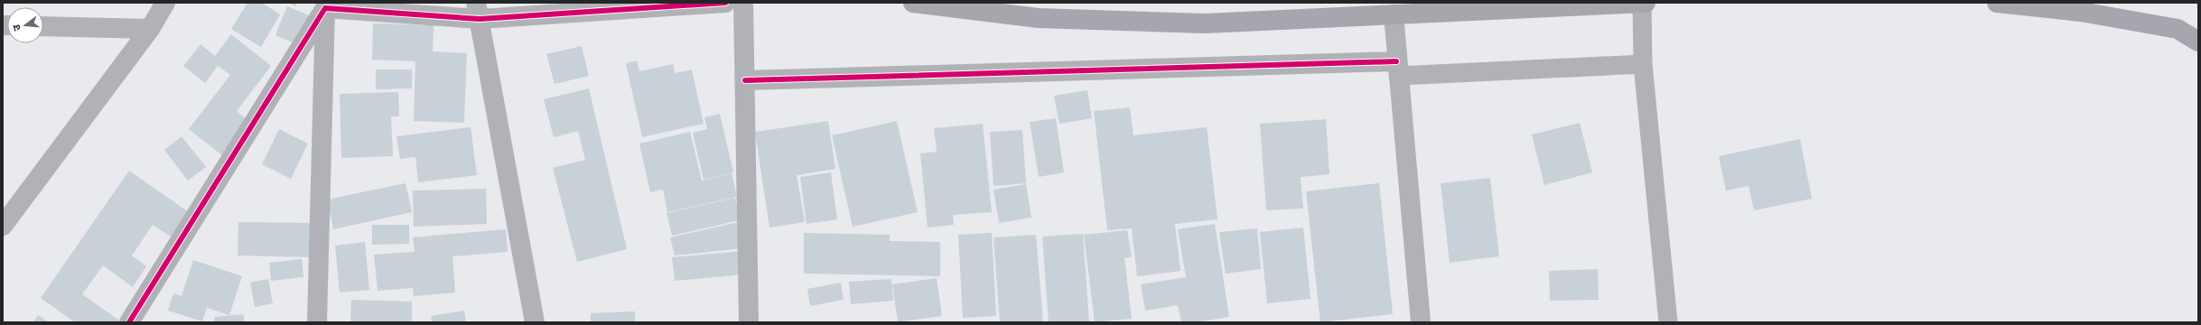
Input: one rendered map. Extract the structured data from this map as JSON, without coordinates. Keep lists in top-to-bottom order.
{
  "north": "left"
}
